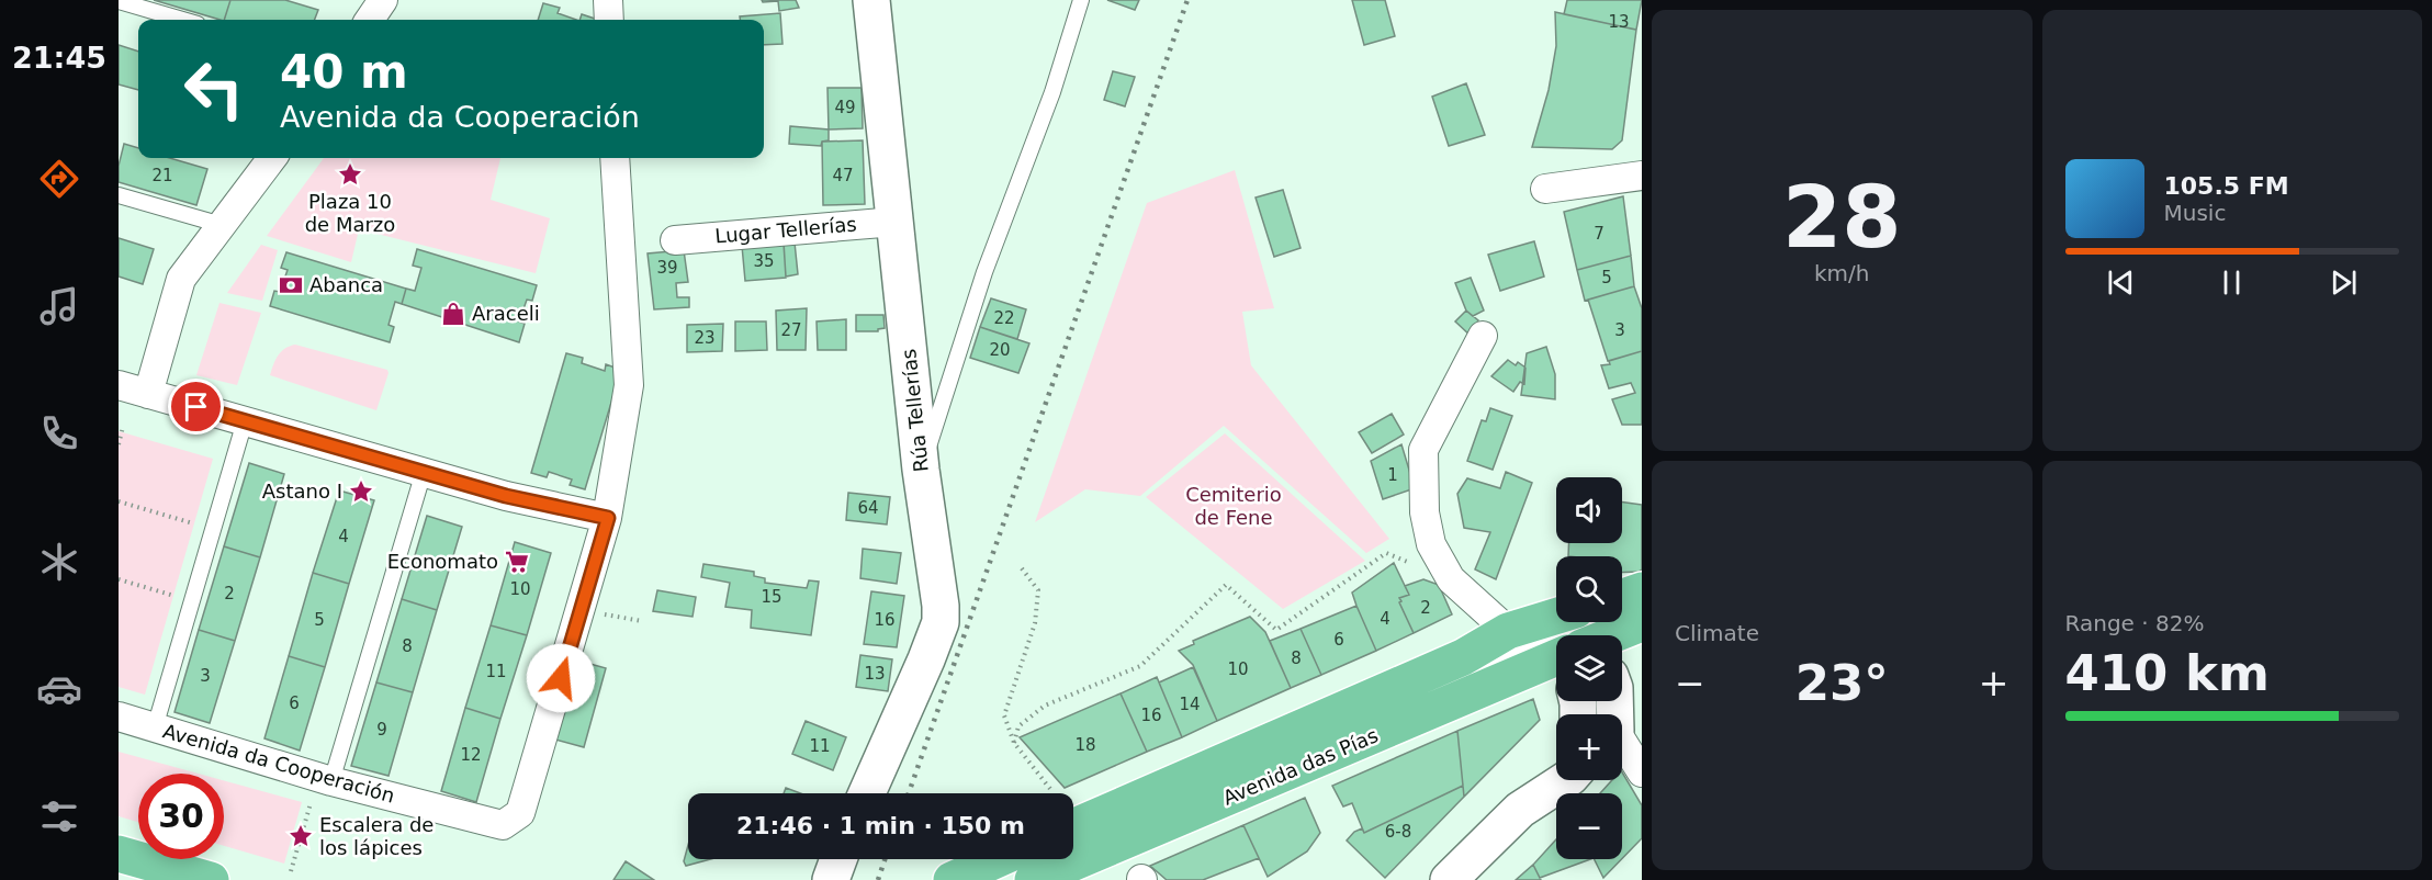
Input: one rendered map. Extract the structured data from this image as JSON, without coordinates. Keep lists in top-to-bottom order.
{
  "streets": {
    "highway": ["Avenida das Pías"],
    "street": ["Lugar Tellerías", "Rúa Tellerías", "Avenida da Cooperación"]
  },
  "crossings": [
    ["Lugar Tellerías", "Rúa Tellerías"]
  ],
  "parks": ["Cemiterio de Fene"],
  "places": {
    "place": ["Plaza 10 de Marzo", "Astano I", "Escalera de los lápices"],
    "bank": ["Abanca"],
    "shop": ["Araceli"],
    "supermarket": ["Economato"]
  },
  "house_numbers": [
    "13",
    "49",
    "21",
    "47",
    "7",
    "35",
    "39",
    "5",
    "22",
    "27",
    "3",
    "23",
    "20",
    "1",
    "64",
    "4",
    "10",
    "2",
    "15",
    "2",
    "4",
    "5",
    "16",
    "6",
    "8",
    "8",
    "10",
    "11",
    "13",
    "3",
    "6",
    "14",
    "16",
    "9",
    "18",
    "11",
    "12",
    "6-8"
  ],
  "page": {
    "tabs": "21:45",
    "tile": [
      ["28", "km/h"],
      "Climate",
      ["Range · 82%", "410 km"]
    ],
    "turn": ["40 m", "Avenida da Cooperación"],
    "song": ["105.5 FM", "Music"],
    "map_buttons": ["+", "−"],
    "heat": ["−", "23°", "+"],
    "limit": "30",
    "trip": "21:46 · 1 min · 150 m"
  }
}
